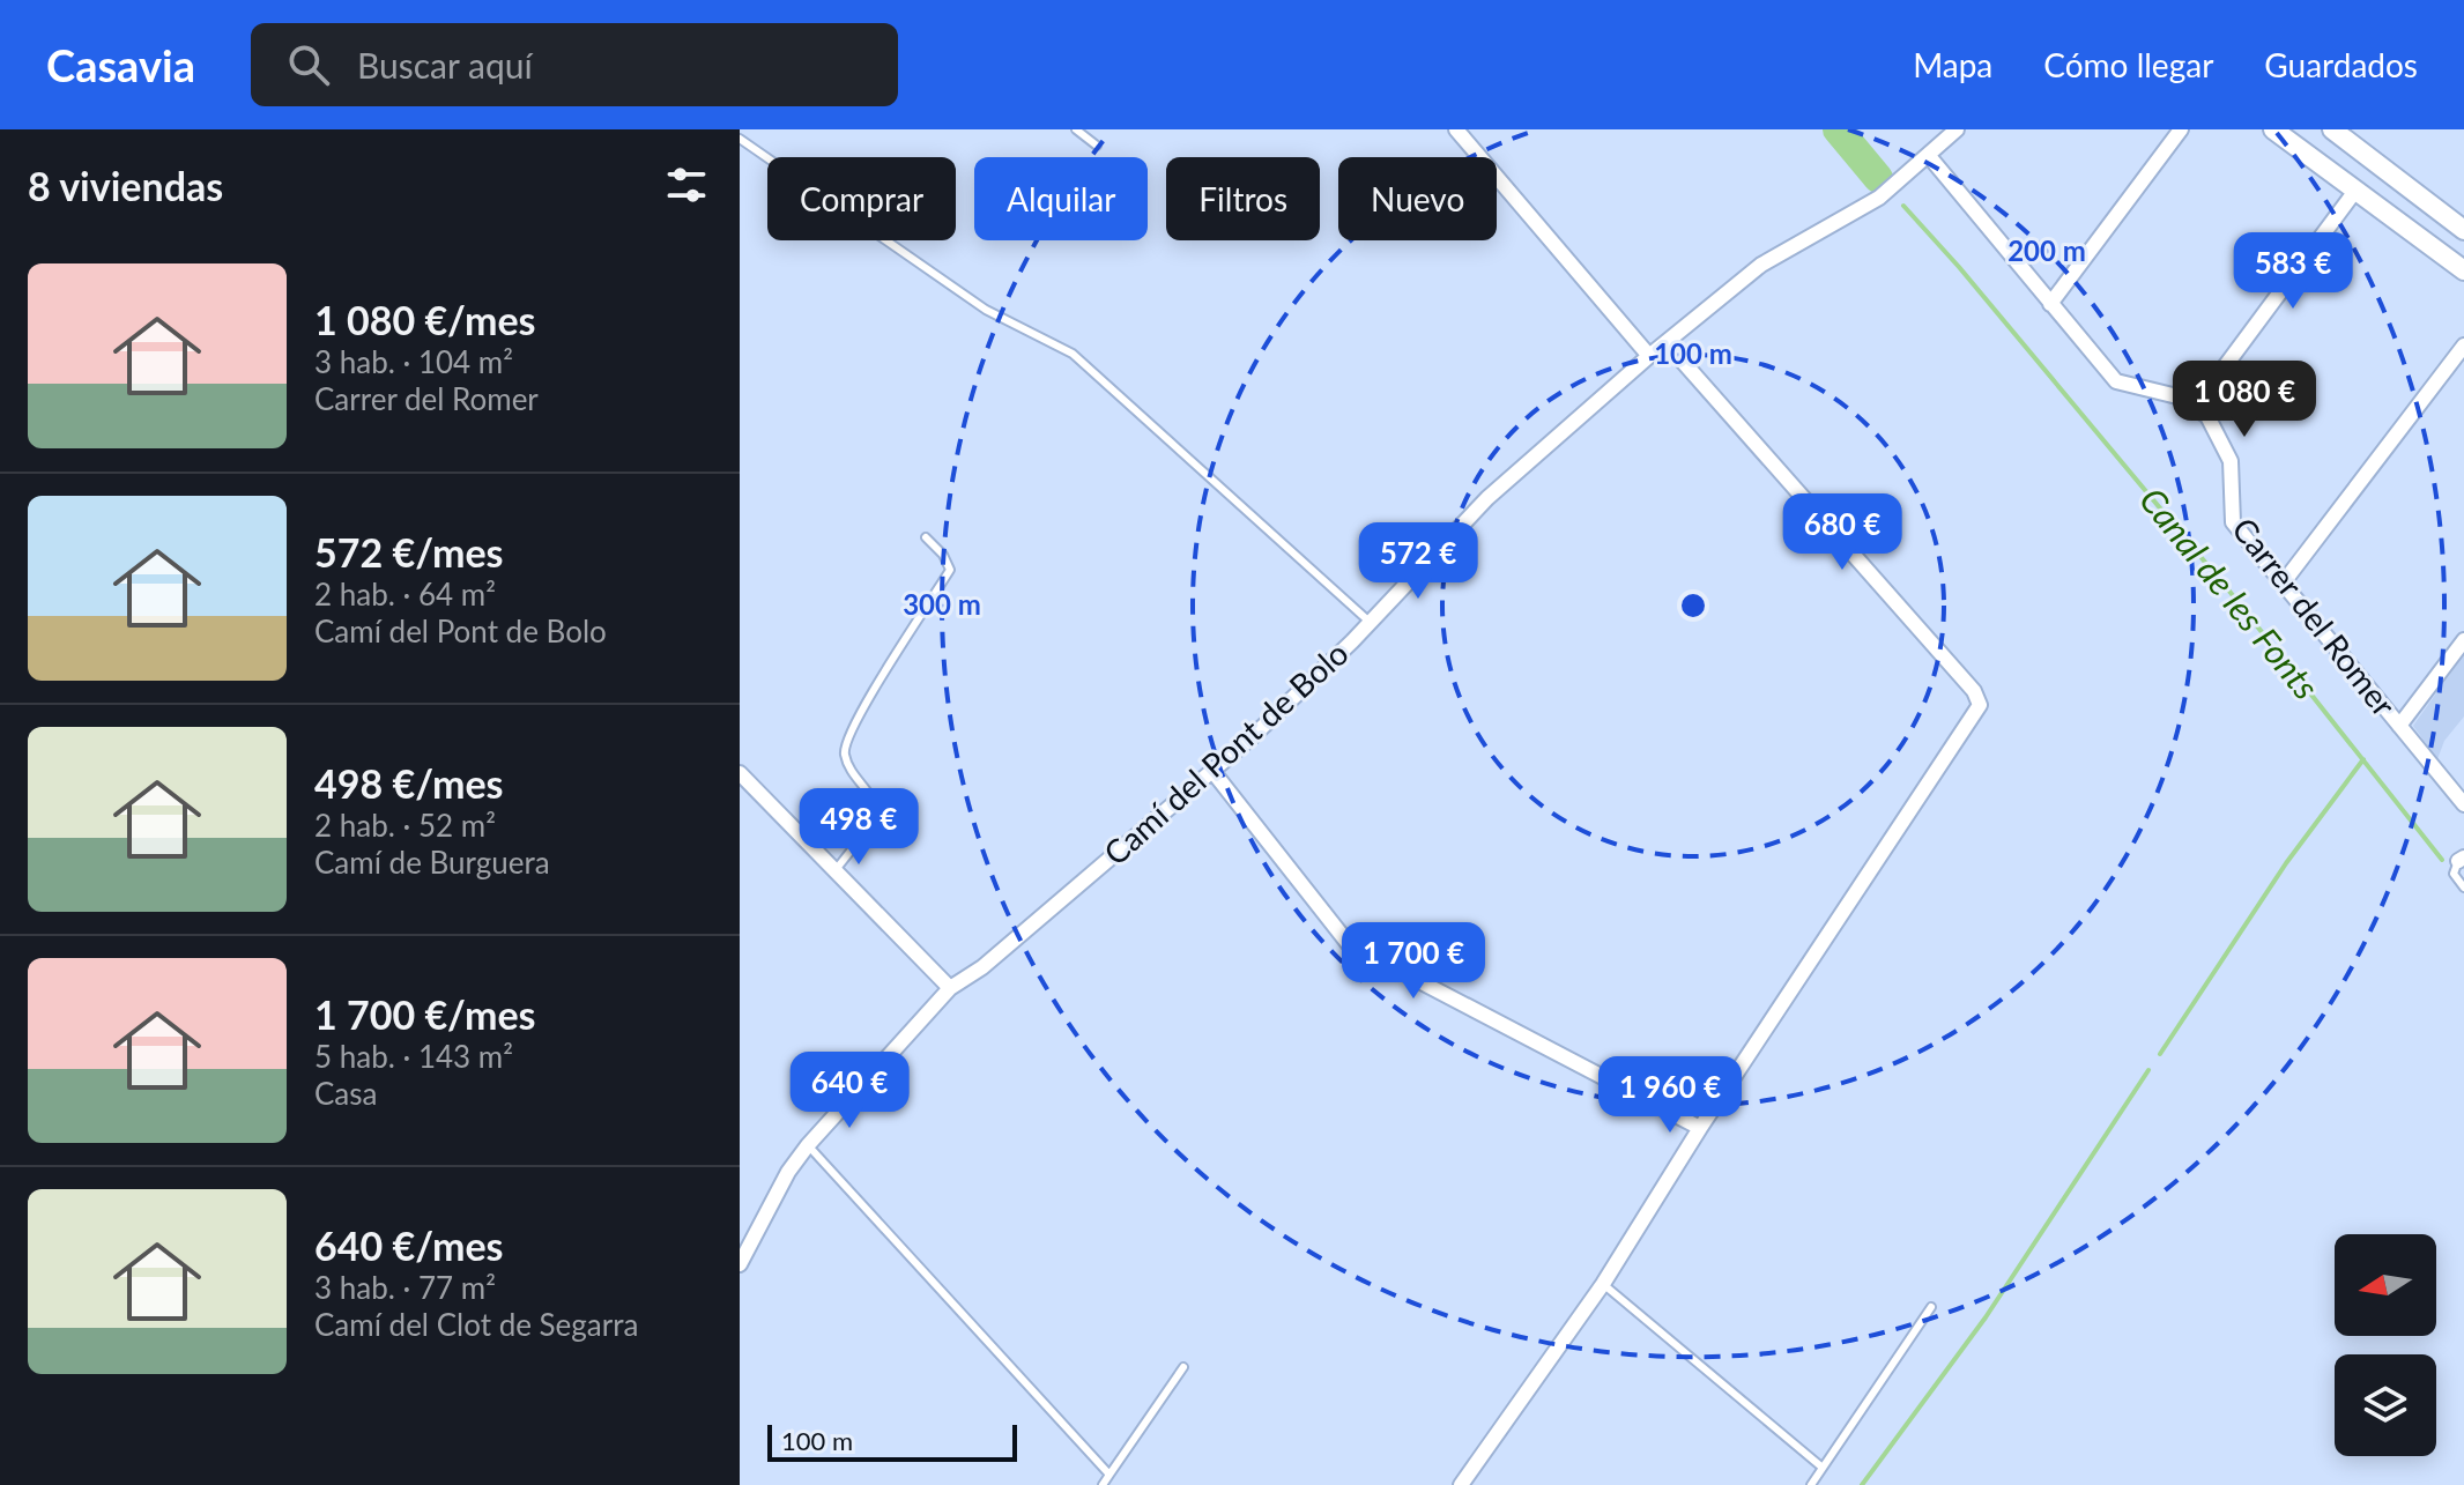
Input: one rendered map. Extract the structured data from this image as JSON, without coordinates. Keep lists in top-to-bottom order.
{
  "streets": {
    "street": ["Carrer del Romer", "Camí del Pont de Bolo"]
  },
  "water": ["Canal de les Fonts"],
  "scale_bar": "100 m",
  "north": "left",
  "page": {
    "header": "Casavia",
    "search": "Buscar aquí",
    "nav": ["Mapa", "Cómo llegar", "Guardados"],
    "heading": "8 viviendas",
    "chip": [
      "Comprar",
      "Alquilar",
      "Filtros",
      "Nuevo"
    ],
    "price": [
      "583 €",
      "1 080 €",
      "680 €",
      "572 €",
      "498 €",
      "1 700 €",
      "640 €",
      "1 960 €"
    ],
    "list": [
      {
        "name": "1 080 €/mes",
        "note": "3 hab. · 104 m² · Carrer del Romer"
      },
      {
        "name": "572 €/mes",
        "note": "2 hab. · 64 m² · Camí del Pont de Bolo"
      },
      {
        "name": "498 €/mes",
        "note": "2 hab. · 52 m² · Camí de Burguera"
      },
      {
        "name": "1 700 €/mes",
        "note": "5 hab. · 143 m² · Casa"
      },
      {
        "name": "640 €/mes",
        "note": "3 hab. · 77 m² · Camí del Clot de Segarra"
      }
    ],
    "scale": "100 m"
  },
  "rings": ["200 m", "100 m", "300 m"]
}
